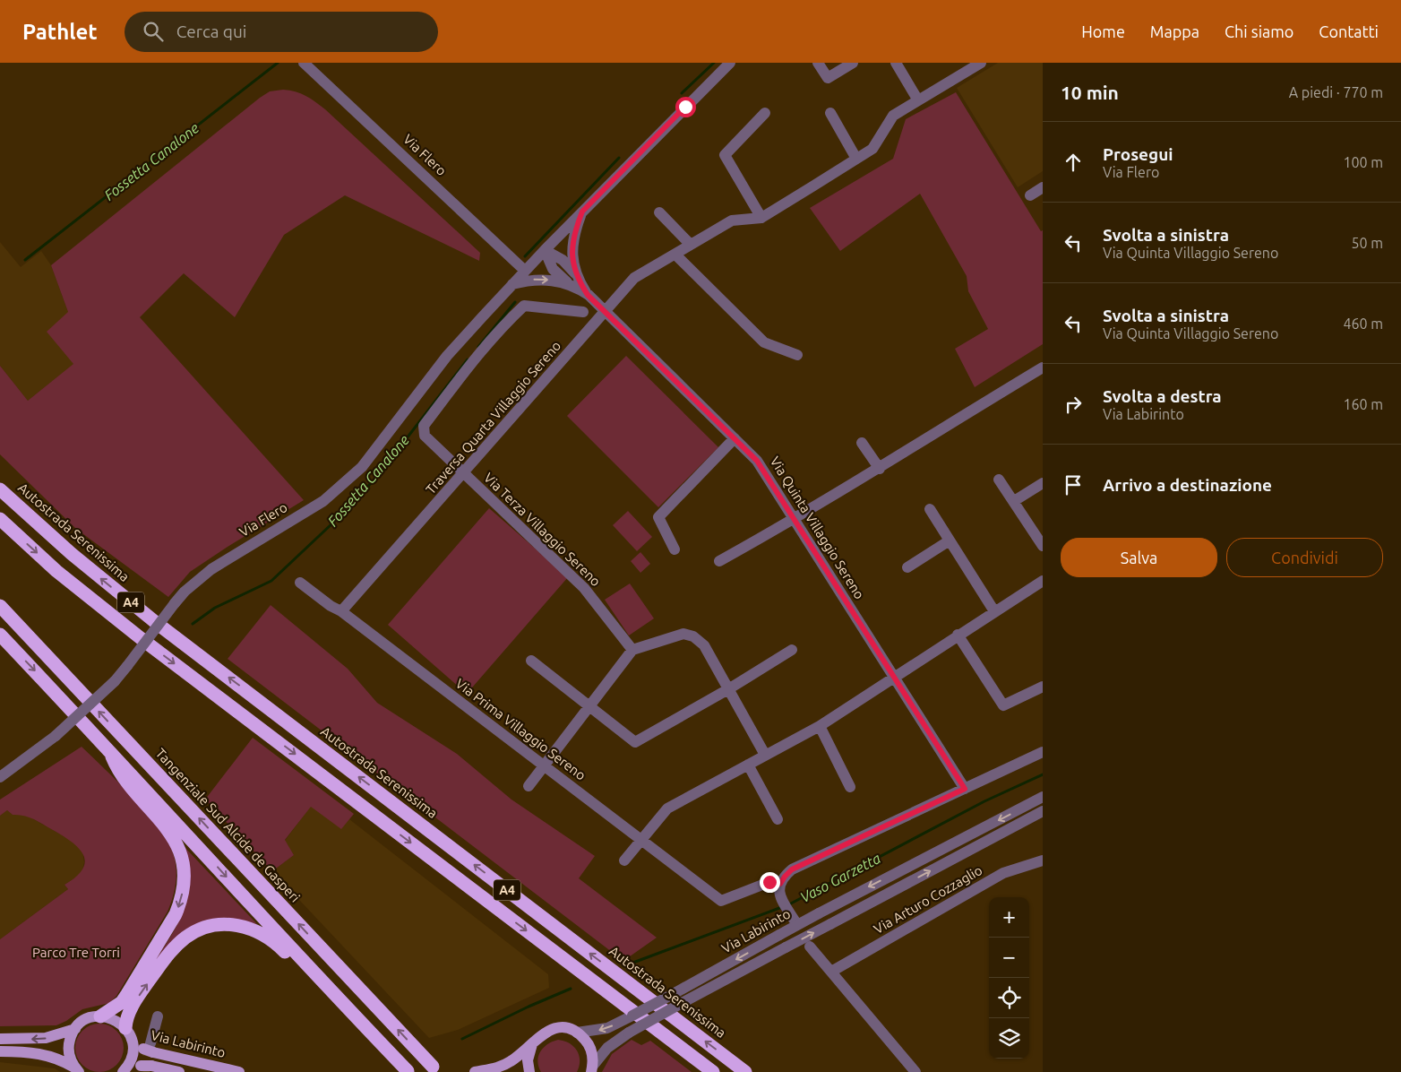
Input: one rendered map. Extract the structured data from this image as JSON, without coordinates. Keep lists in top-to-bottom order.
{
  "streets": {
    "highway": ["Autostrada Serenissima", "A4", "Tangenziale Sud Alcide de Gasperi"],
    "main road": ["Via Labirinto"],
    "street": [
      "Via Flero",
      "Traversa Quarta Villaggio Sereno",
      "Via Quinta Villaggio Sereno",
      "Via Terza Villaggio Sereno",
      "Via Prima Villaggio Sereno",
      "Via Arturo Cozzaglio"
    ]
  },
  "crossings": [
    ["Via Flero", "Via Quinta Villaggio Sereno"],
    ["Traversa Quarta Villaggio Sereno", "Via Quinta Villaggio Sereno"],
    ["Traversa Quarta Villaggio Sereno", "Via Terza Villaggio Sereno"],
    ["Traversa Quarta Villaggio Sereno", "Via Prima Villaggio Sereno"]
  ],
  "water": ["Fossetta Canalone", "Vaso Garzetta"],
  "parks": ["Parco Tre Torri"],
  "page": {
    "header": "Pathlet",
    "search": "Cerca qui",
    "nav": [
      "Home",
      "Mappa",
      "Chi siamo",
      "Contatti"
    ],
    "heading": ["10 min", "A piedi · 770 m"],
    "list": [
      ["Prosegui", "Via Flero", "100 m"],
      ["Svolta a sinistra", "Via Quinta Villaggio Sereno", "50 m"],
      ["Svolta a sinistra", "Via Quinta Villaggio Sereno", "460 m"],
      ["Svolta a destra", "Via Labirinto", "160 m"],
      "Arrivo a destinazione"
    ],
    "buttons": ["Salva", "Condividi"],
    "map_buttons": ["+", "−"]
  }
}
